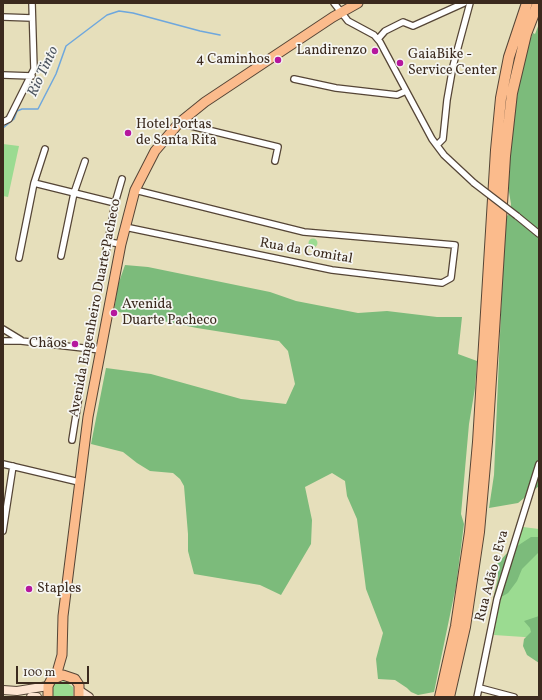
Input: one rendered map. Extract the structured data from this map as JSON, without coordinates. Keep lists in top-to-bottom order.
{
  "streets": {
    "main road": ["Avenida Engenheiro Duarte Pacheco"],
    "street": ["Rua da Comital", "Rua Adão e Eva"]
  },
  "crossings": [
    ["Rua da Comital", "Avenida Engenheiro Duarte Pacheco"]
  ],
  "water": ["Rio Tinto"],
  "places": [
    "Landirenzo",
    "4 Caminhos",
    "GaiaBike - Service Center",
    "Hotel Portas de Santa Rita",
    "Avenida Duarte Pacheco",
    "Chãos",
    "Staples"
  ],
  "scale_bar": "100 m"
}
